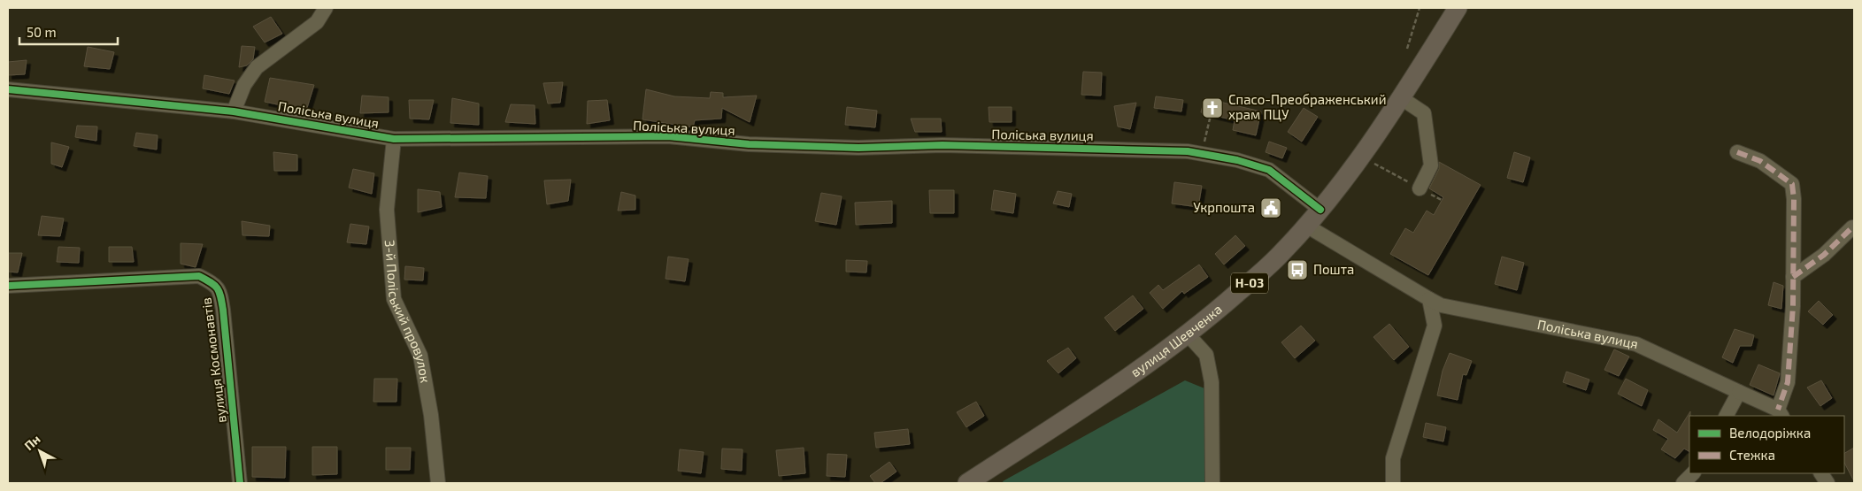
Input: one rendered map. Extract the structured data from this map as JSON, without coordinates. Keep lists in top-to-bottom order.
{
  "streets": {
    "main road": ["Н-03", "вулиця Шевченка"],
    "street": ["Поліська вулиця", "3-й Поліський провулок", "вулиця Космонавтів"]
  },
  "crossings": [
    ["Поліська вулиця", "3-й Поліський провулок"],
    ["Поліська вулиця", "вулиця Шевченка"]
  ],
  "places": {
    "church": ["Спасо-Преображенський храм ПЦУ"],
    "public building": ["Укрпошта"],
    "bus stop": ["Пошта"]
  },
  "legend": ["Велодоріжка", "Стежка"],
  "scale_bar": "50 m",
  "north": "top left"
}
